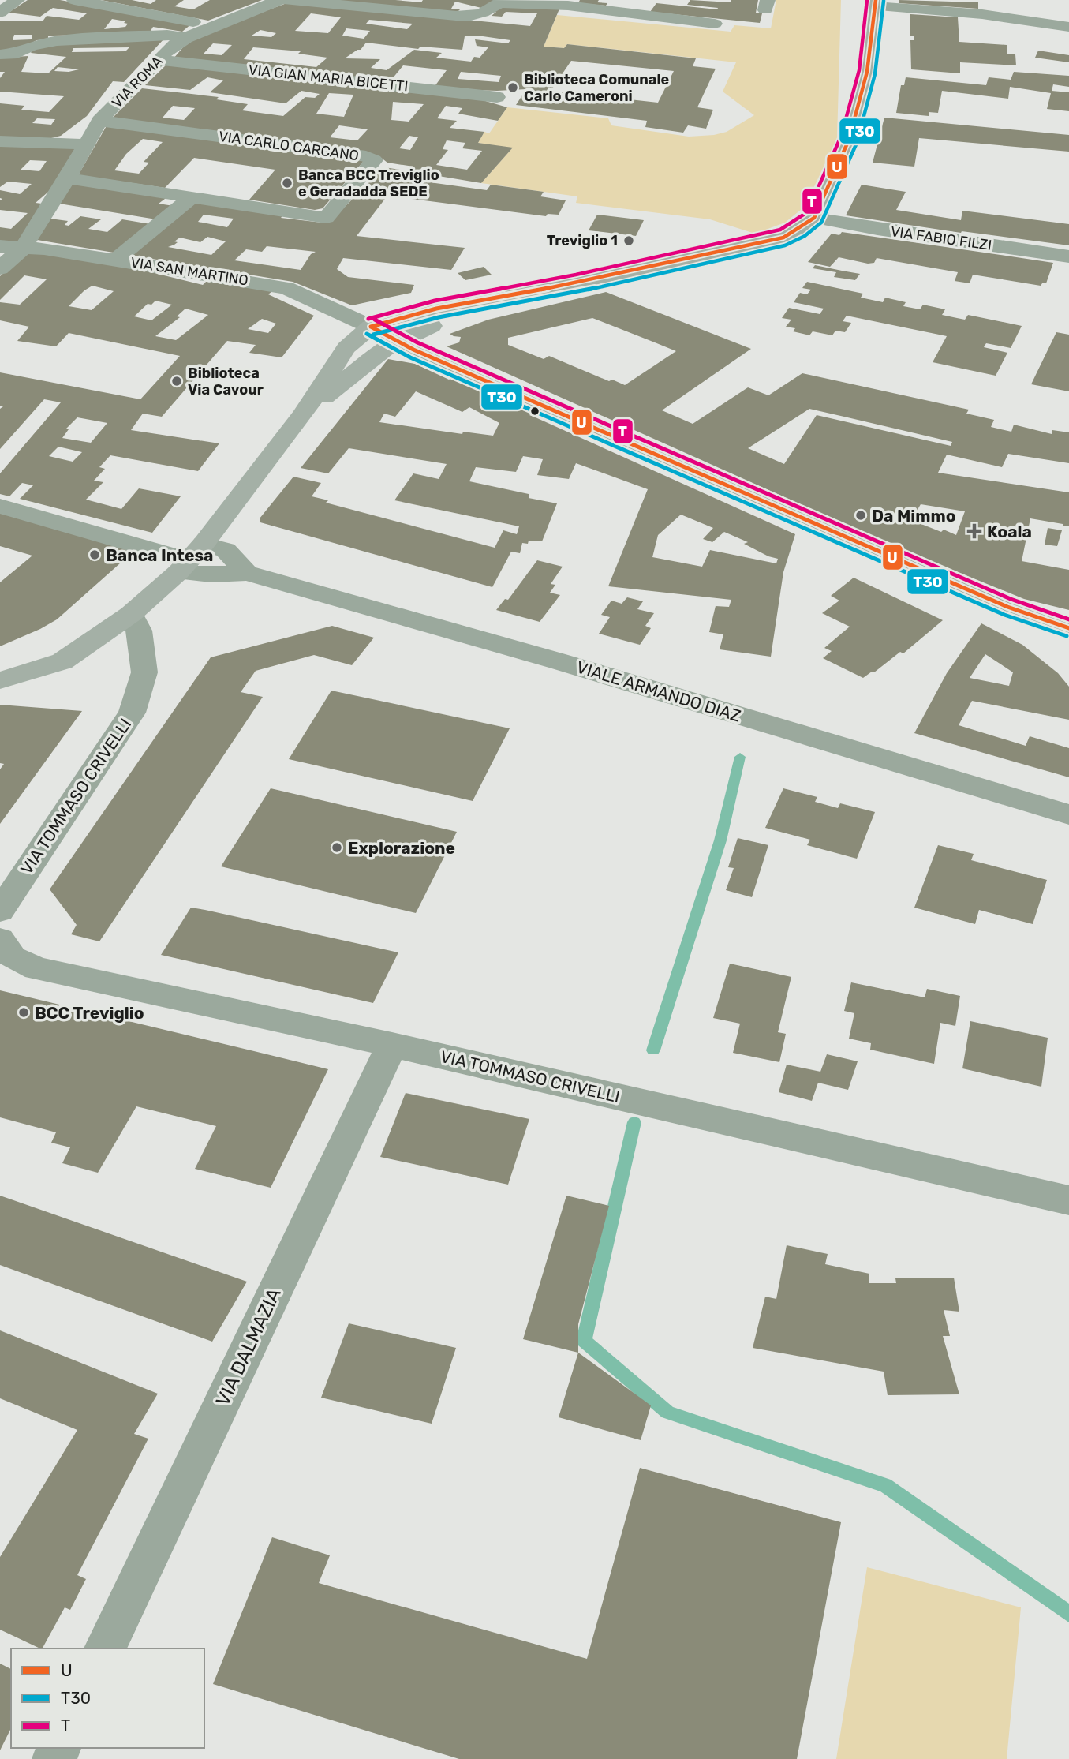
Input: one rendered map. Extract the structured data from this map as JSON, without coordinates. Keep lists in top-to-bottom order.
{
  "streets": {
    "street": [
      "VIA GIAN MARIA BICETTI",
      "VIA ROMA",
      "VIA CARLO CARCANO",
      "VIA FABIO FILZI",
      "VIA SAN MARTINO",
      "VIALE ARMANDO DIAZ",
      "VIA TOMMASO CRIVELLI",
      "VIA DALMAZIA"
    ]
  },
  "crossings": [
    ["VIA GIAN MARIA BICETTI", "VIA ROMA"],
    ["VIA ROMA", "VIA CARLO CARCANO"],
    ["VIA ROMA", "VIA SAN MARTINO"],
    ["VIA TOMMASO CRIVELLI", "VIA DALMAZIA"]
  ],
  "places": {
    "other": [
      "Biblioteca Comunale Carlo Cameroni",
      "Banca BCC Treviglio e Geradadda SEDE",
      "Treviglio 1",
      "Biblioteca Via Cavour",
      "Da Mimmo",
      "Banca Intesa",
      "Explorazione",
      "BCC Treviglio"
    ],
    "health": ["Koala"]
  },
  "lines": ["transit line U", "transit line T", "transit line T30"],
  "legend": ["U", "T30", "T"]
}
